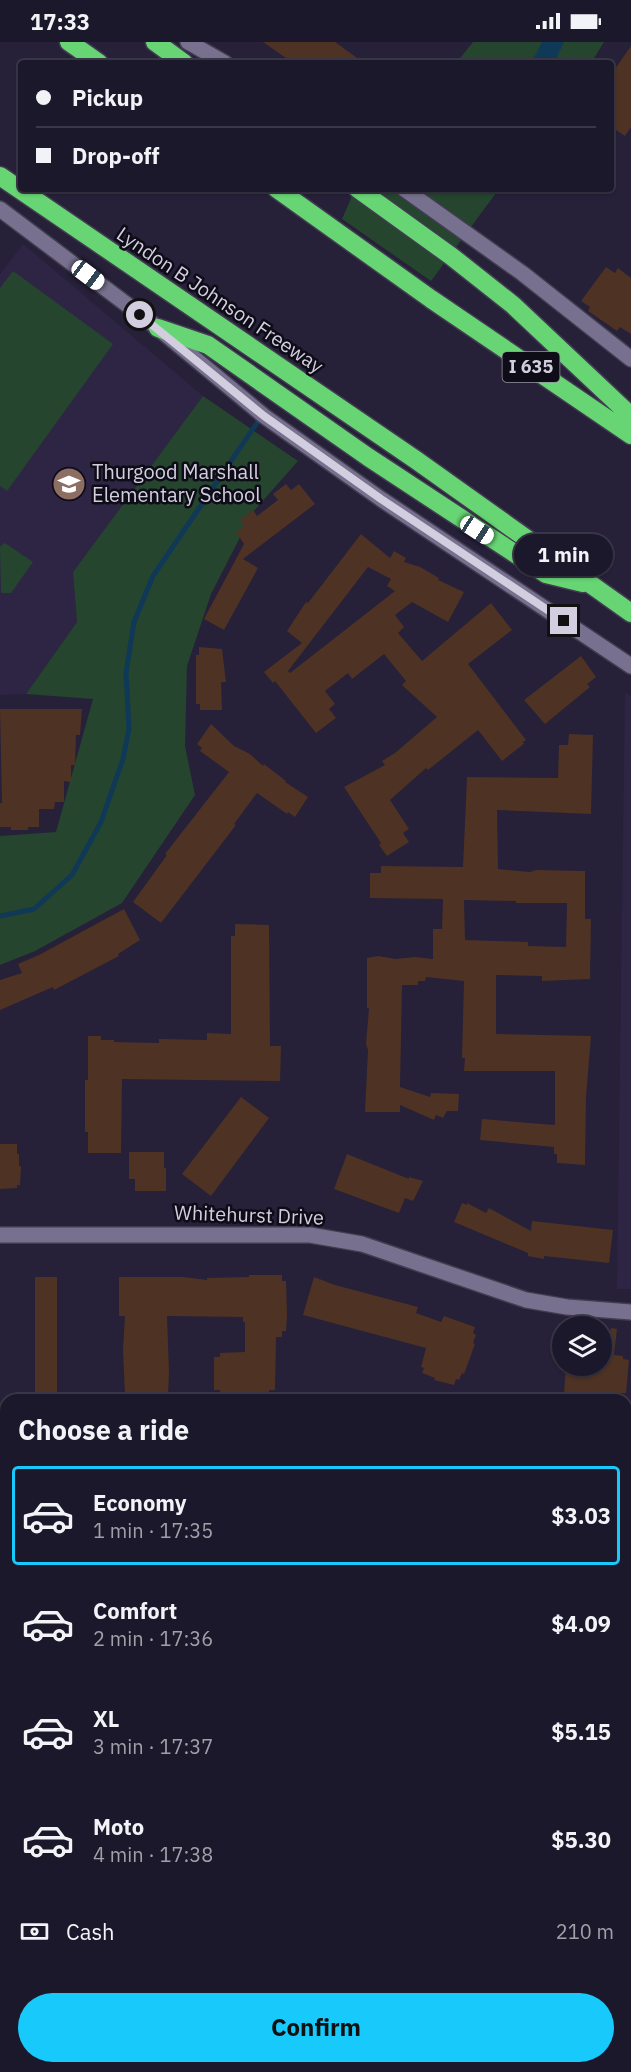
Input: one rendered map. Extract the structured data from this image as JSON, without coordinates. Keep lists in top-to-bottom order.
{
  "streets": {
    "highway": ["Lyndon B Johnson Freeway", "I 635"],
    "main road": ["Whitehurst Drive"]
  },
  "places": {
    "school or university": ["Thurgood Marshall Elementary School"]
  },
  "page": {
    "status": "17:33",
    "banner": ["Pickup", "Drop-off"],
    "bubble": "1 min",
    "heading": "Choose a ride",
    "list": [
      {
        "name": "Economy",
        "note": "1 min · 17:35",
        "value": "$3.03"
      },
      {
        "name": "Comfort",
        "note": "2 min · 17:36",
        "value": "$4.09"
      },
      {
        "name": "XL",
        "note": "3 min · 17:37",
        "value": "$5.15"
      },
      {
        "name": "Moto",
        "note": "4 min · 17:38",
        "value": "$5.30"
      }
    ],
    "pay": ["Cash", "210 m"],
    "buttons": "Confirm"
  }
}
